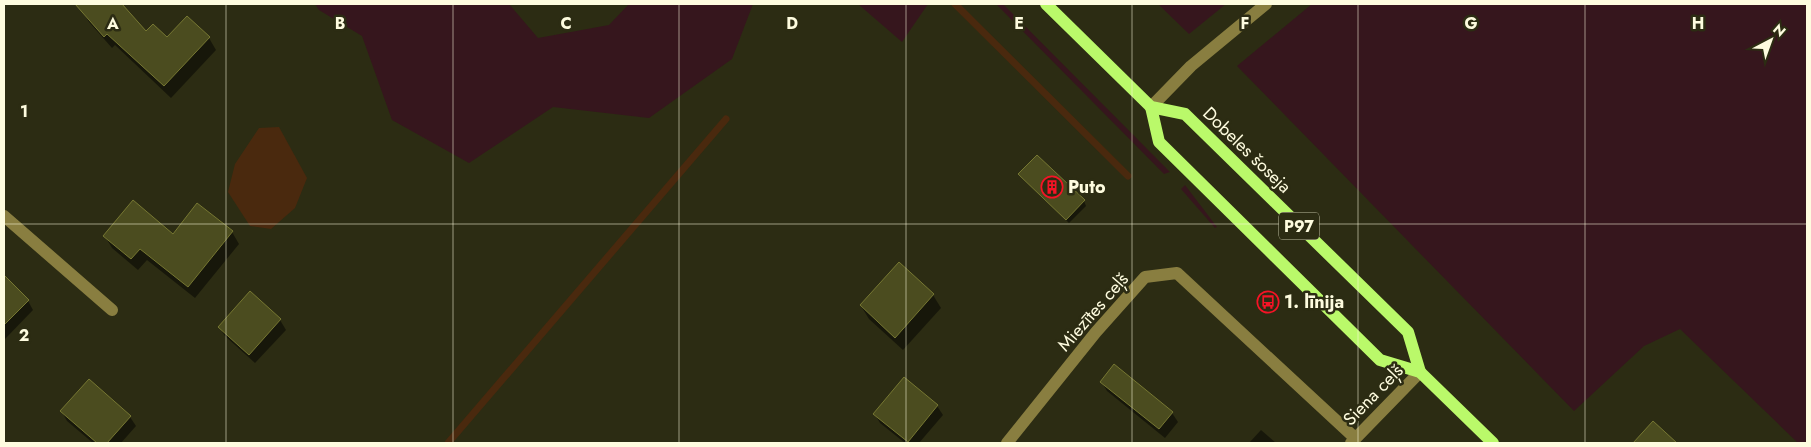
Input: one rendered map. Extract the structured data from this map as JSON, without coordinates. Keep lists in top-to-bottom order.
{
  "streets": {
    "main road": ["Dobeles šoseja", "P97"],
    "street": ["Miezītes ceļš", "Siena ceļš"]
  },
  "crossings": [
    ["Dobeles šoseja", "Siena ceļš"],
    ["Miezītes ceļš", "Siena ceļš"]
  ],
  "places": {
    "building": ["Puto"],
    "bus stop": ["1. līnija"]
  },
  "north": "top right",
  "grid": {
    "columns": [
      "A",
      "B",
      "C",
      "D",
      "E",
      "F",
      "G",
      "H"
    ],
    "rows": ["1", "2"]
  }
}
